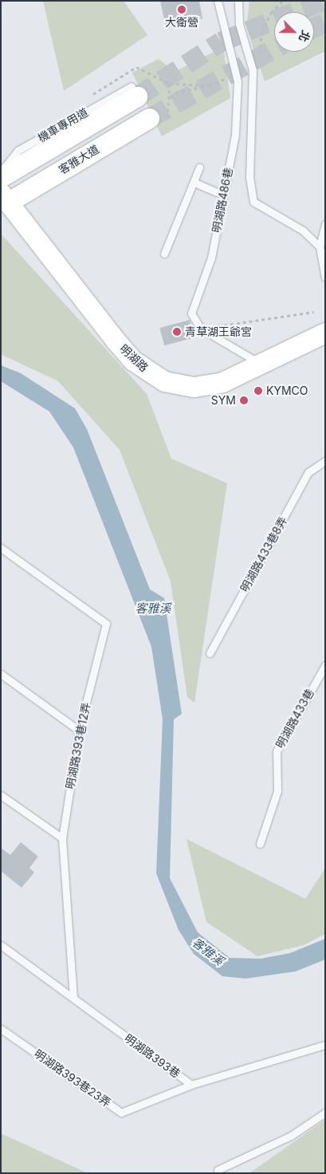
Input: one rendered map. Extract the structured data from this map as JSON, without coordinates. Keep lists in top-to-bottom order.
{
  "streets": {
    "main road": ["客雅大道", "明湖路"],
    "lane": [
      "機車專用道",
      "明湖路486巷",
      "明湖路433巷8弄",
      "明湖路433巷",
      "明湖路393巷12弄",
      "明湖路393巷",
      "明湖路393巷23弄"
    ]
  },
  "crossings": [
    ["客雅大道", "明湖路"],
    ["明湖路393巷12弄", "明湖路393巷"],
    ["明湖路393巷", "明湖路393巷23弄"]
  ],
  "water": ["客雅溪"],
  "places": [
    "大衛營",
    "青草湖王爺宮",
    "KYMCO",
    "SYM"
  ],
  "north": "bottom right"
}
